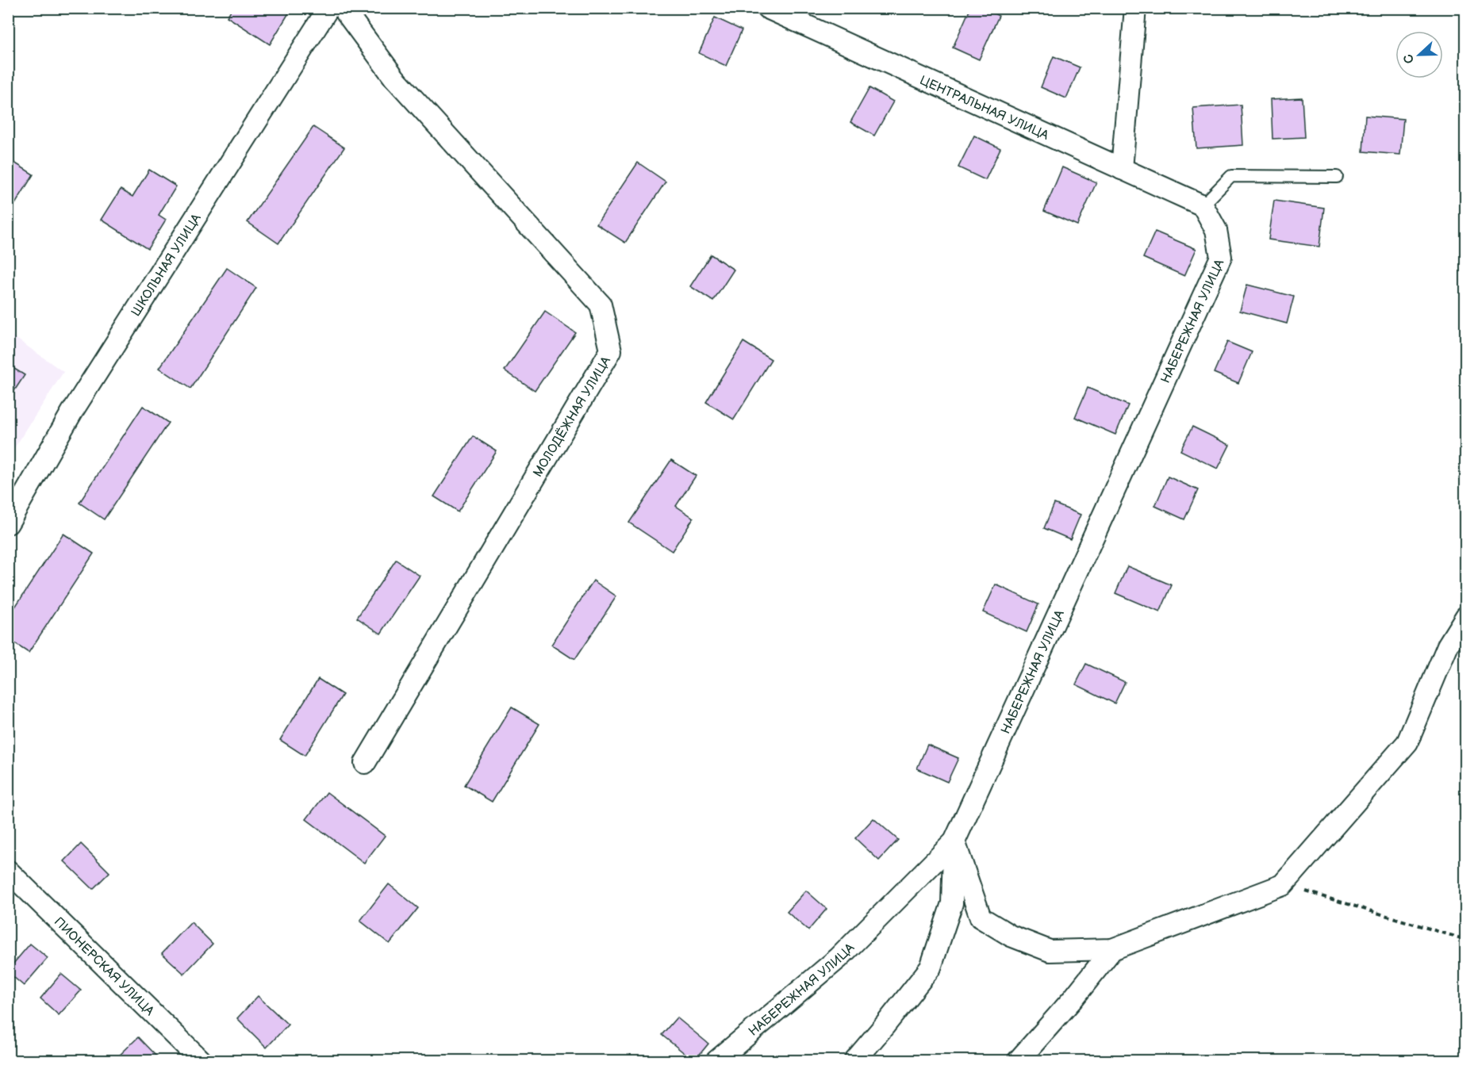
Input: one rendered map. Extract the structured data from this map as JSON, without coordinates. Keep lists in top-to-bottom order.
{
  "streets": {
    "street": [
      "ЦЕНТРАЛЬНАЯ УЛИЦА",
      "ШКОЛЬНАЯ УЛИЦА",
      "НАБЕРЕЖНАЯ УЛИЦА",
      "МОЛОДЁЖНАЯ УЛИЦА",
      "ПИОНЕРСКАЯ УЛИЦА"
    ]
  },
  "crossings": [
    ["ЦЕНТРАЛЬНАЯ УЛИЦА", "НАБЕРЕЖНАЯ УЛИЦА"]
  ],
  "north": "left"
}
